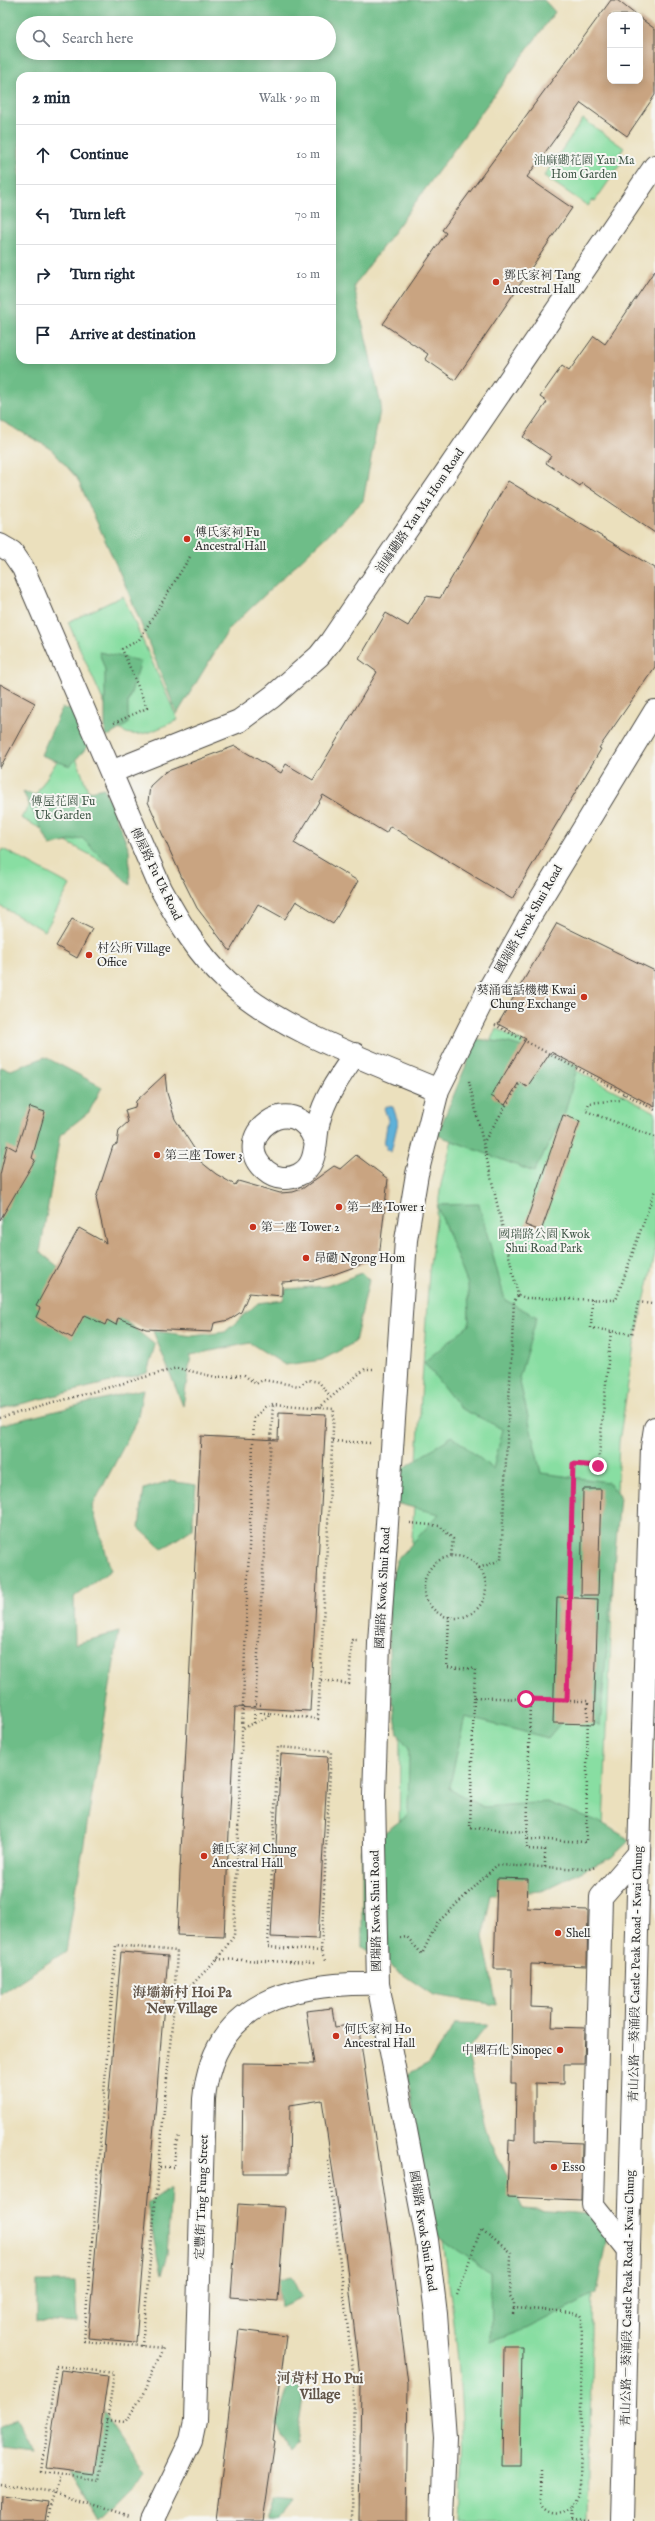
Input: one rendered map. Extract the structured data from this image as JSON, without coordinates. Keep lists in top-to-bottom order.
{
  "streets": {
    "street": [
      "油麻磡路 Yau Ma Hom Road",
      "傅屋路 Fu Uk Road",
      "國瑞路 Kwok Shui Road",
      "青山公路－葵涌段 Castle Peak Road – Kwai Chung",
      "定豐街 Ting Fung Street"
    ]
  },
  "crossings": [
    ["油麻磡路 Yau Ma Hom Road", "傅屋路 Fu Uk Road"],
    ["傅屋路 Fu Uk Road", "國瑞路 Kwok Shui Road"],
    ["國瑞路 Kwok Shui Road", "定豐街 Ting Fung Street"]
  ],
  "districts": ["海壩新村 Hoi Pa New Village", "河背村 Ho Pui Village"],
  "parks": ["油麻磡花園 Yau Ma Hom Garden", "傅屋花園 Fu Uk Garden", "國瑞路公園 Kwok Shui Road Park"],
  "places": [
    "鄧氏家祠 Tang Ancestral Hall",
    "傅氏家祠 Fu Ancestral Hall",
    "村公所 Village Office",
    "葵涌電話機樓 Kwai Chung Exchange",
    "第三座 Tower 3",
    "第一座 Tower 1",
    "第二座 Tower 2",
    "昂磡 Ngong Hom",
    "鍾氏家祠 Chung Ancestral Hall",
    "Shell",
    "何氏家祠 Ho Ancestral Hall",
    "中國石化 Sinopec",
    "Esso"
  ],
  "page": {
    "map_buttons": ["+", "−"],
    "search": "Search here",
    "heading": ["2 min", "Walk · 90 m"],
    "list": [
      ["Continue", "10 m"],
      ["Turn left", "70 m"],
      ["Turn right", "10 m"],
      "Arrive at destination"
    ]
  }
}
